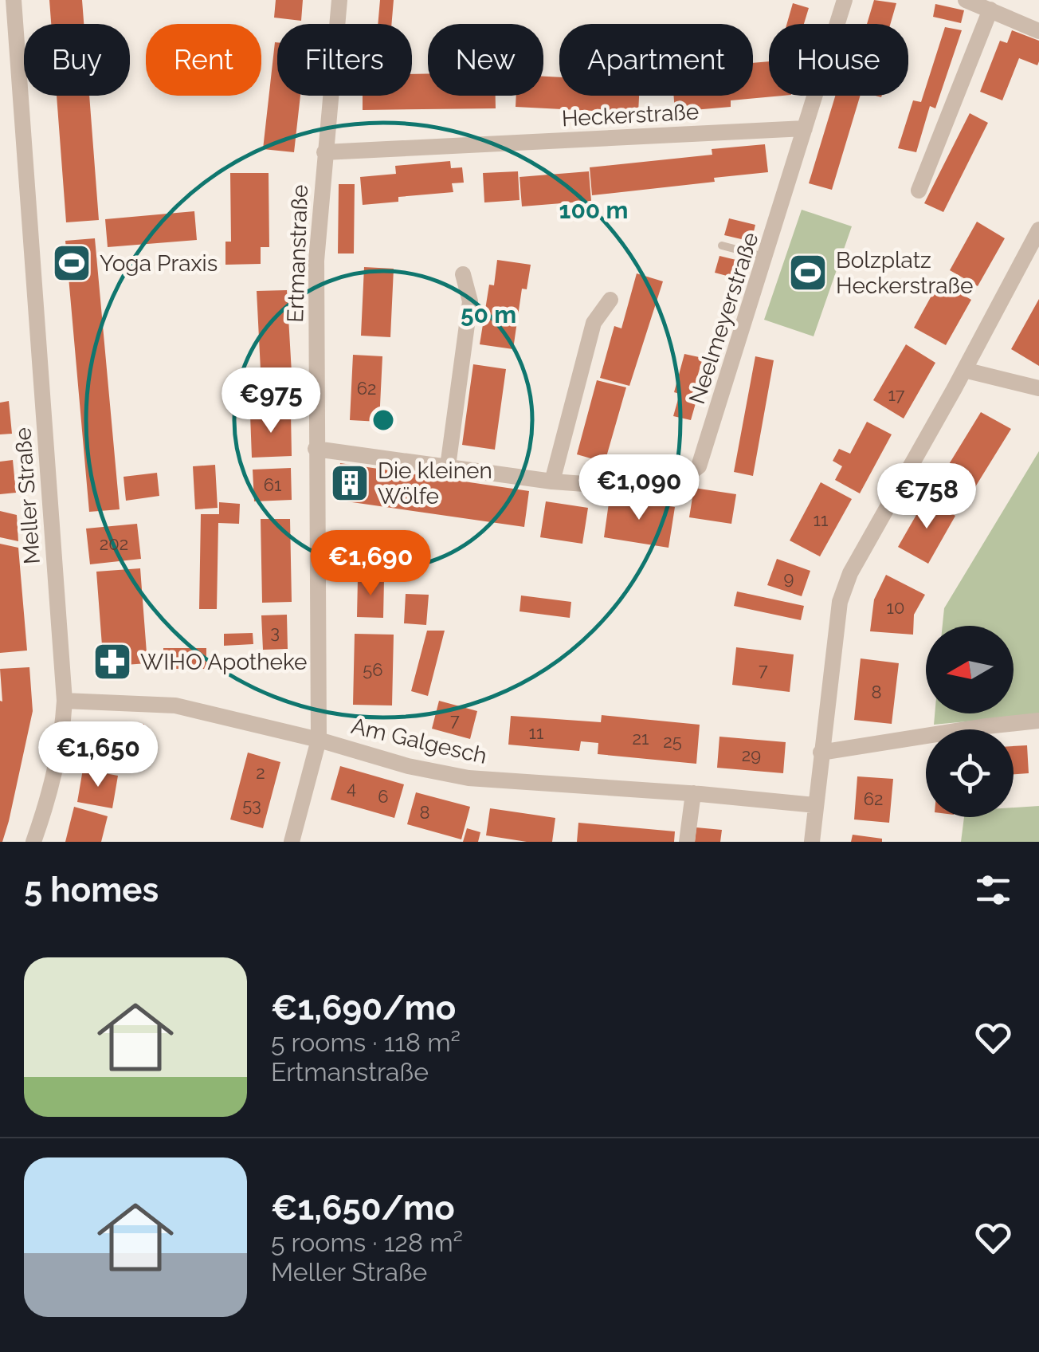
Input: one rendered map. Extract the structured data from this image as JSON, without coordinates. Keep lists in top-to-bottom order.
{
  "streets": {
    "street": [
      "Heckerstraße",
      "Ertmanstraße",
      "Neelmeyerstraße",
      "Meller Straße",
      "Am Galgesch"
    ]
  },
  "crossings": [
    ["Heckerstraße", "Ertmanstraße"],
    ["Heckerstraße", "Neelmeyerstraße"],
    ["Ertmanstraße", "Neelmeyerstraße"],
    ["Ertmanstraße", "Am Galgesch"],
    ["Meller Straße", "Am Galgesch"]
  ],
  "places": {
    "sports": ["Yoga Praxis", "Bolzplatz Heckerstraße"],
    "building": ["Die kleinen Wölfe"],
    "pharmacy": ["WIHO Apotheke"]
  },
  "house_numbers": [
    "62",
    "17",
    "61",
    "11",
    "202",
    "9",
    "10",
    "3",
    "56",
    "7",
    "8",
    "7",
    "11",
    "21",
    "25",
    "29",
    "2",
    "4",
    "6",
    "62",
    "53",
    "8"
  ],
  "north": "left",
  "page": {
    "chip": [
      "Buy",
      "Rent",
      "Filters",
      "New",
      "Apartment",
      "House"
    ],
    "price": [
      "€975",
      "€1,090",
      "€758",
      "€1,690",
      "€1,650"
    ],
    "heading": "5 homes",
    "list": [
      {
        "name": "€1,690/mo",
        "note": "5 rooms · 118 m² · Ertmanstraße"
      },
      {
        "name": "€1,650/mo",
        "note": "5 rooms · 128 m² · Meller Straße"
      }
    ]
  },
  "rings": ["100 m", "50 m"]
}
